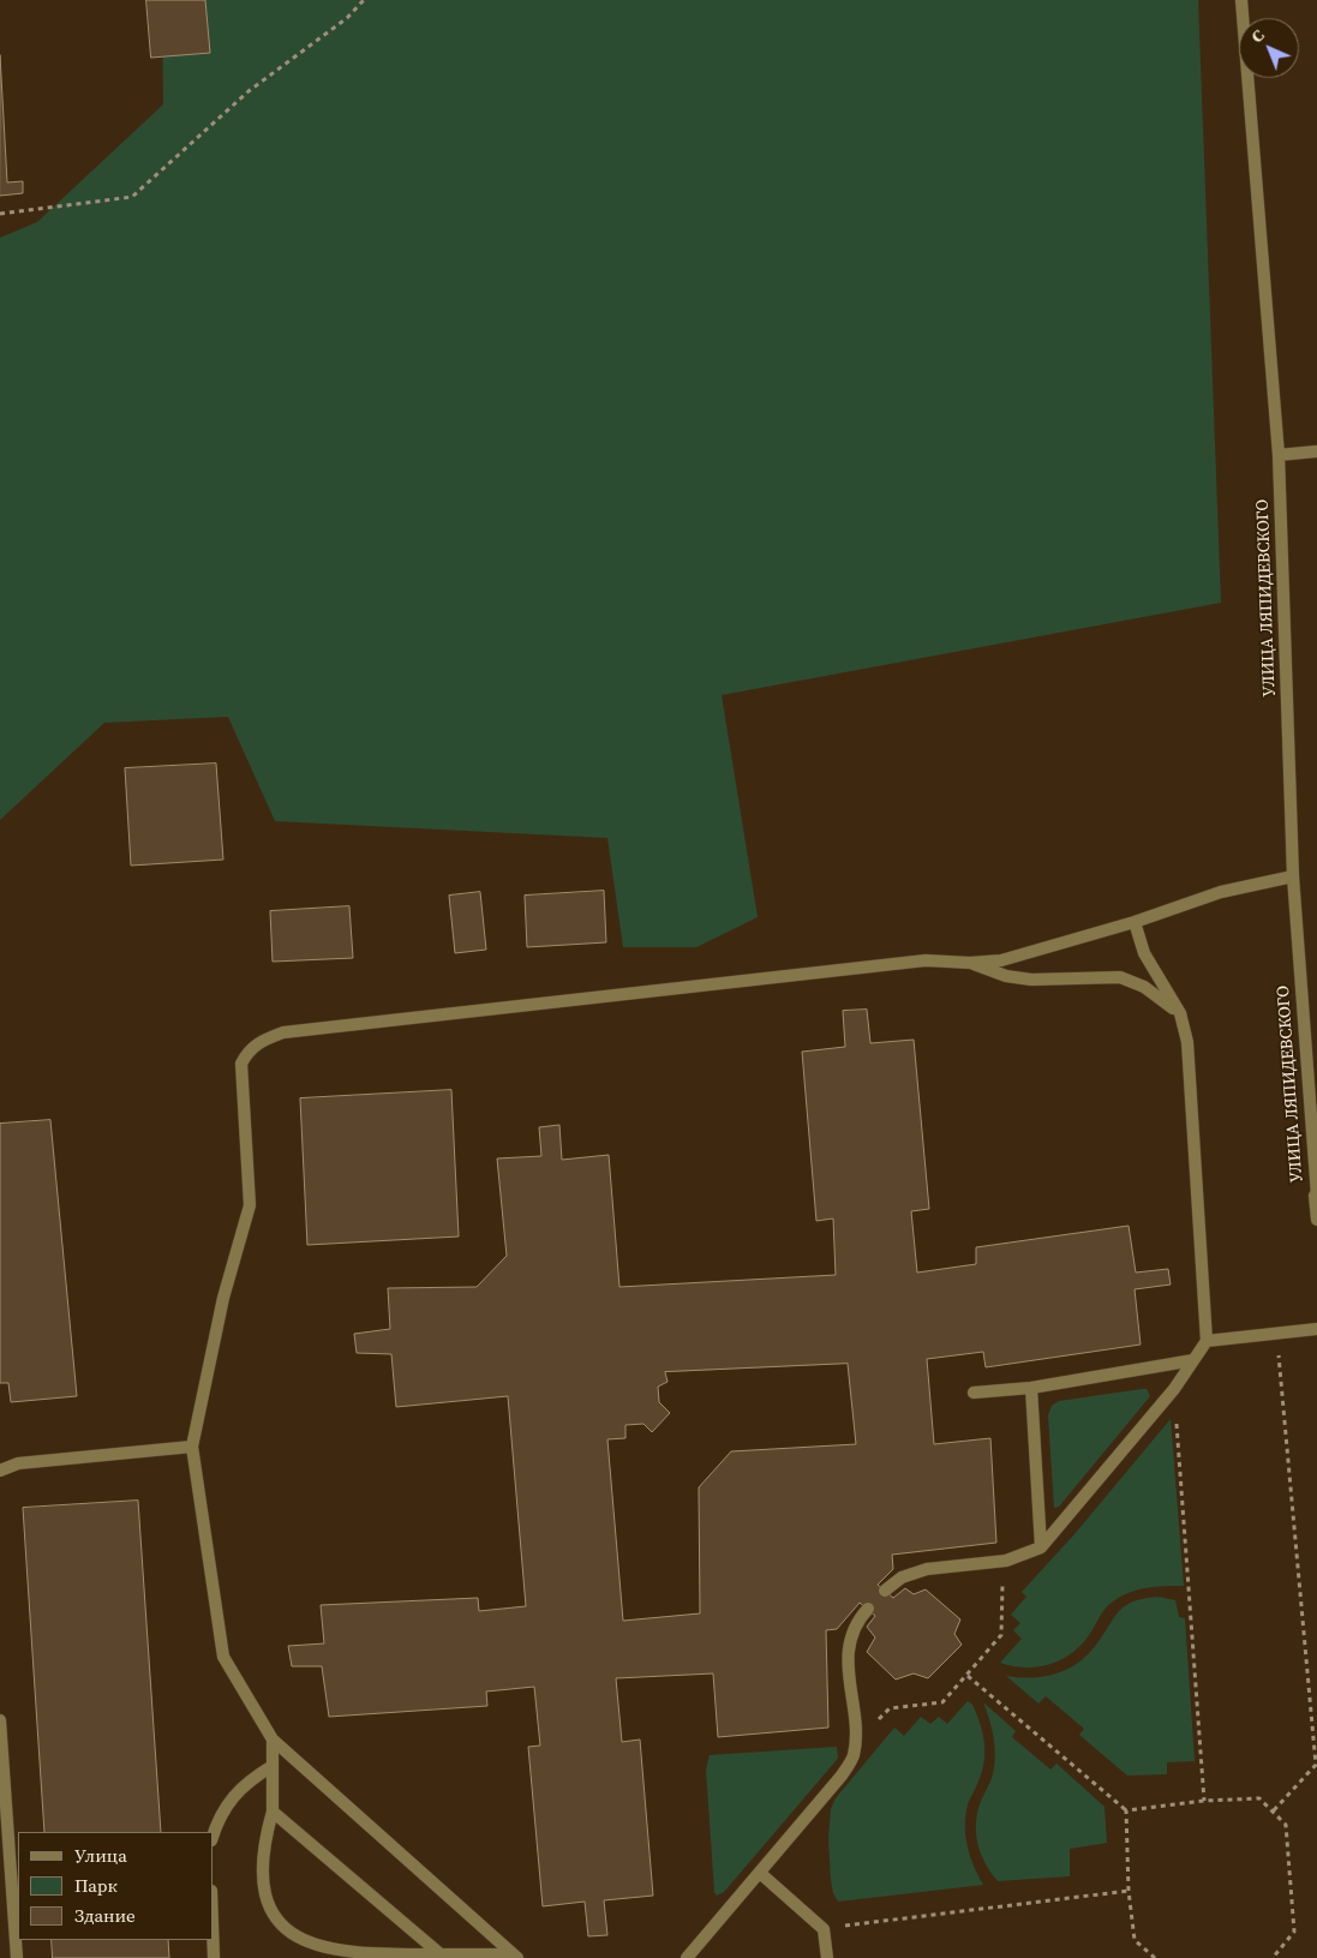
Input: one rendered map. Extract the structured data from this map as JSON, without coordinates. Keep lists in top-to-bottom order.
{
  "streets": {
    "street": ["УЛИЦА ЛЯПИДЕВСКОГО"]
  },
  "legend": ["Улица", "Парк", "Здание"],
  "north": "top left"
}
